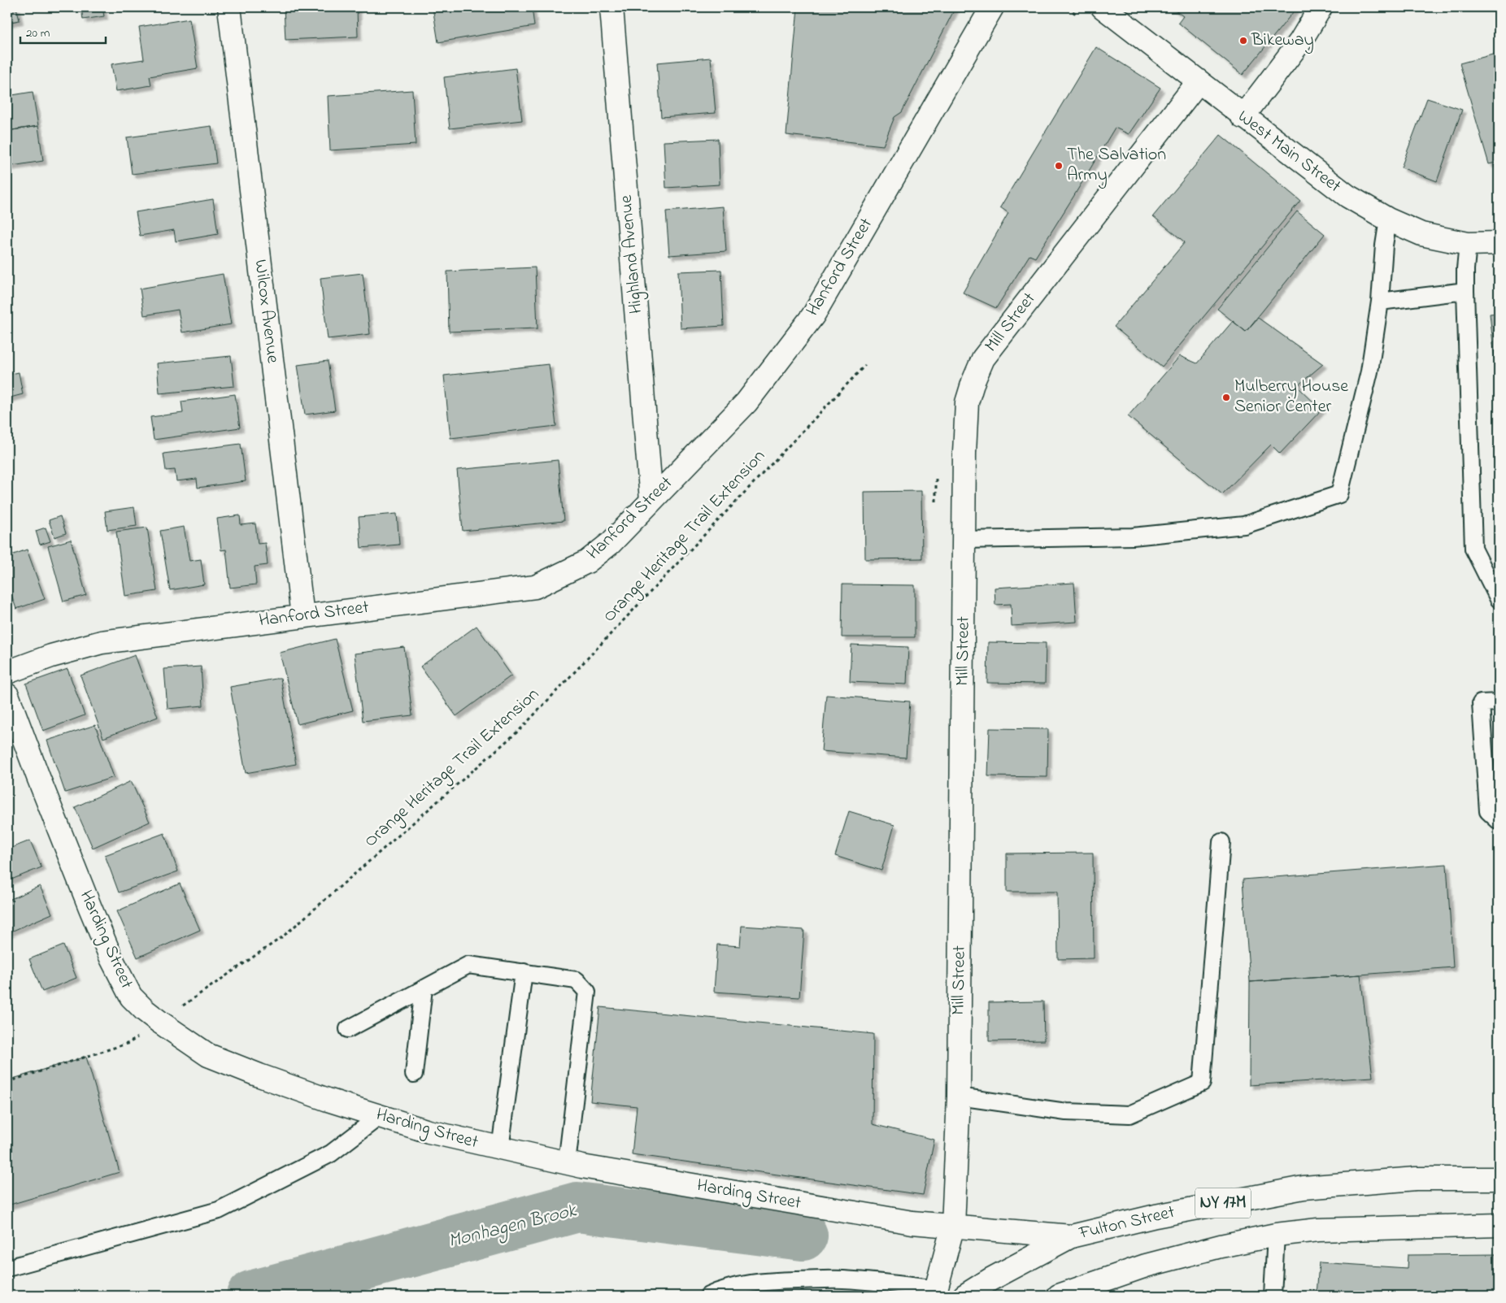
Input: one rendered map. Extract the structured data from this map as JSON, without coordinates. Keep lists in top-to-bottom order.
{
  "streets": {
    "street": [
      "West Main Street",
      "Highland Avenue",
      "Hanford Street",
      "Wilcox Avenue",
      "Mill Street",
      "Harding Street",
      "NY 17M",
      "Fulton Street"
    ],
    "path": ["Orange Heritage Trail Extension"]
  },
  "crossings": [
    ["West Main Street", "Mill Street"],
    ["Highland Avenue", "Hanford Street"],
    ["Hanford Street", "Wilcox Avenue"],
    ["Mill Street", "Harding Street"],
    ["Orange Heritage Trail Extension", "Harding Street"],
    ["Harding Street", "Fulton Street"]
  ],
  "water": ["Monhagen Brook"],
  "places": ["Bikeway", "The Salvation Army", "Mulberry House Senior Center"],
  "scale_bar": "20 m"
}
